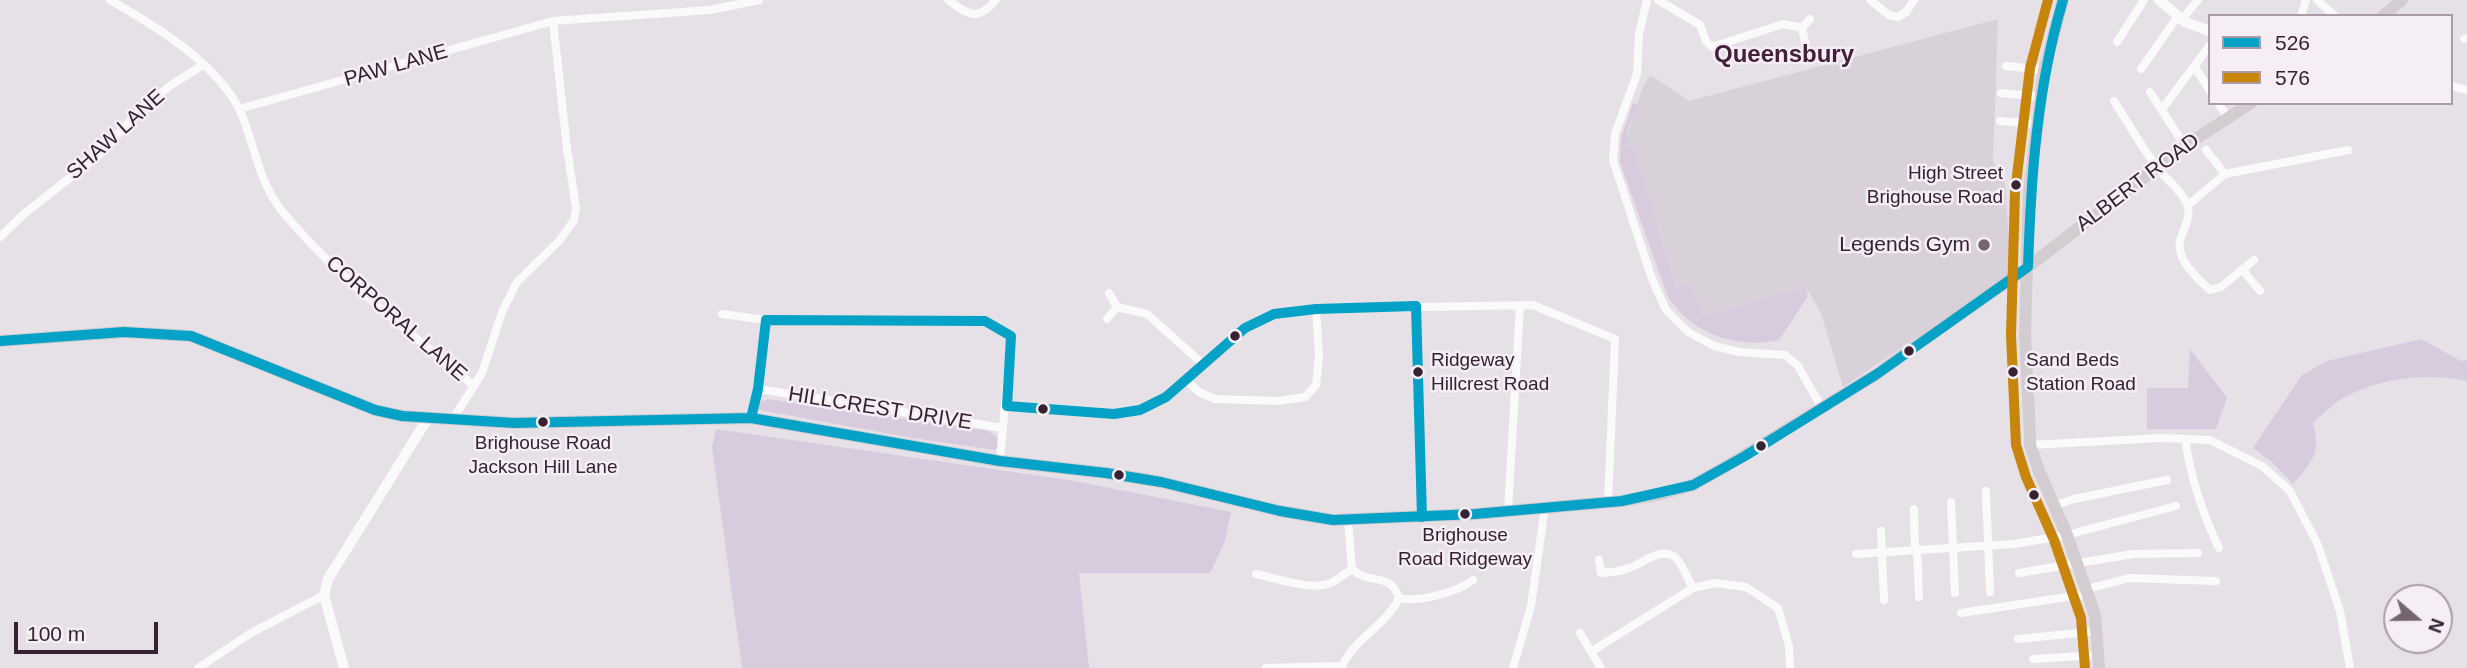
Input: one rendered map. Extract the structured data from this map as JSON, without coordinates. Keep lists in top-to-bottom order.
{
  "streets": {
    "main road": ["ALBERT ROAD"],
    "street": [
      "PAW LANE",
      "SHAW LANE",
      "CORPORAL LANE",
      "HILLCREST DRIVE"
    ]
  },
  "crossings": [
    ["PAW LANE", "CORPORAL LANE"],
    ["SHAW LANE", "CORPORAL LANE"],
    ["ALBERT ROAD", "HILLCREST DRIVE"]
  ],
  "districts": ["Queensbury"],
  "places": [
    "High Street Brighouse Road",
    "Legends Gym",
    "Ridgeway Hillcrest Road",
    "Sand Beds Station Road",
    "Brighouse Road Jackson Hill Lane",
    "Brighouse Road Ridgeway"
  ],
  "lines": ["transit line 526", "transit line 576"],
  "legend": ["526", "576"],
  "scale_bar": "100 m",
  "north": "right"
}
